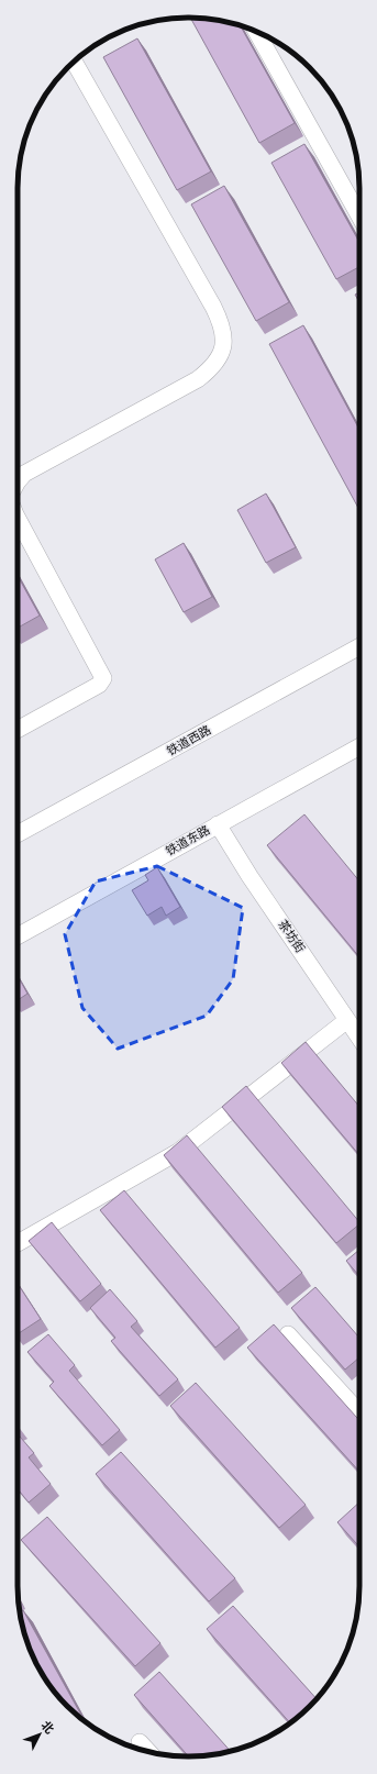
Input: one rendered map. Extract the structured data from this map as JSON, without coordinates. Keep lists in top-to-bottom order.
{
  "streets": {
    "street": ["铁道西路", "铁道东路", "茶坊街"]
  },
  "crossings": [
    ["铁道东路", "茶坊街"]
  ],
  "north": "top right"
}
